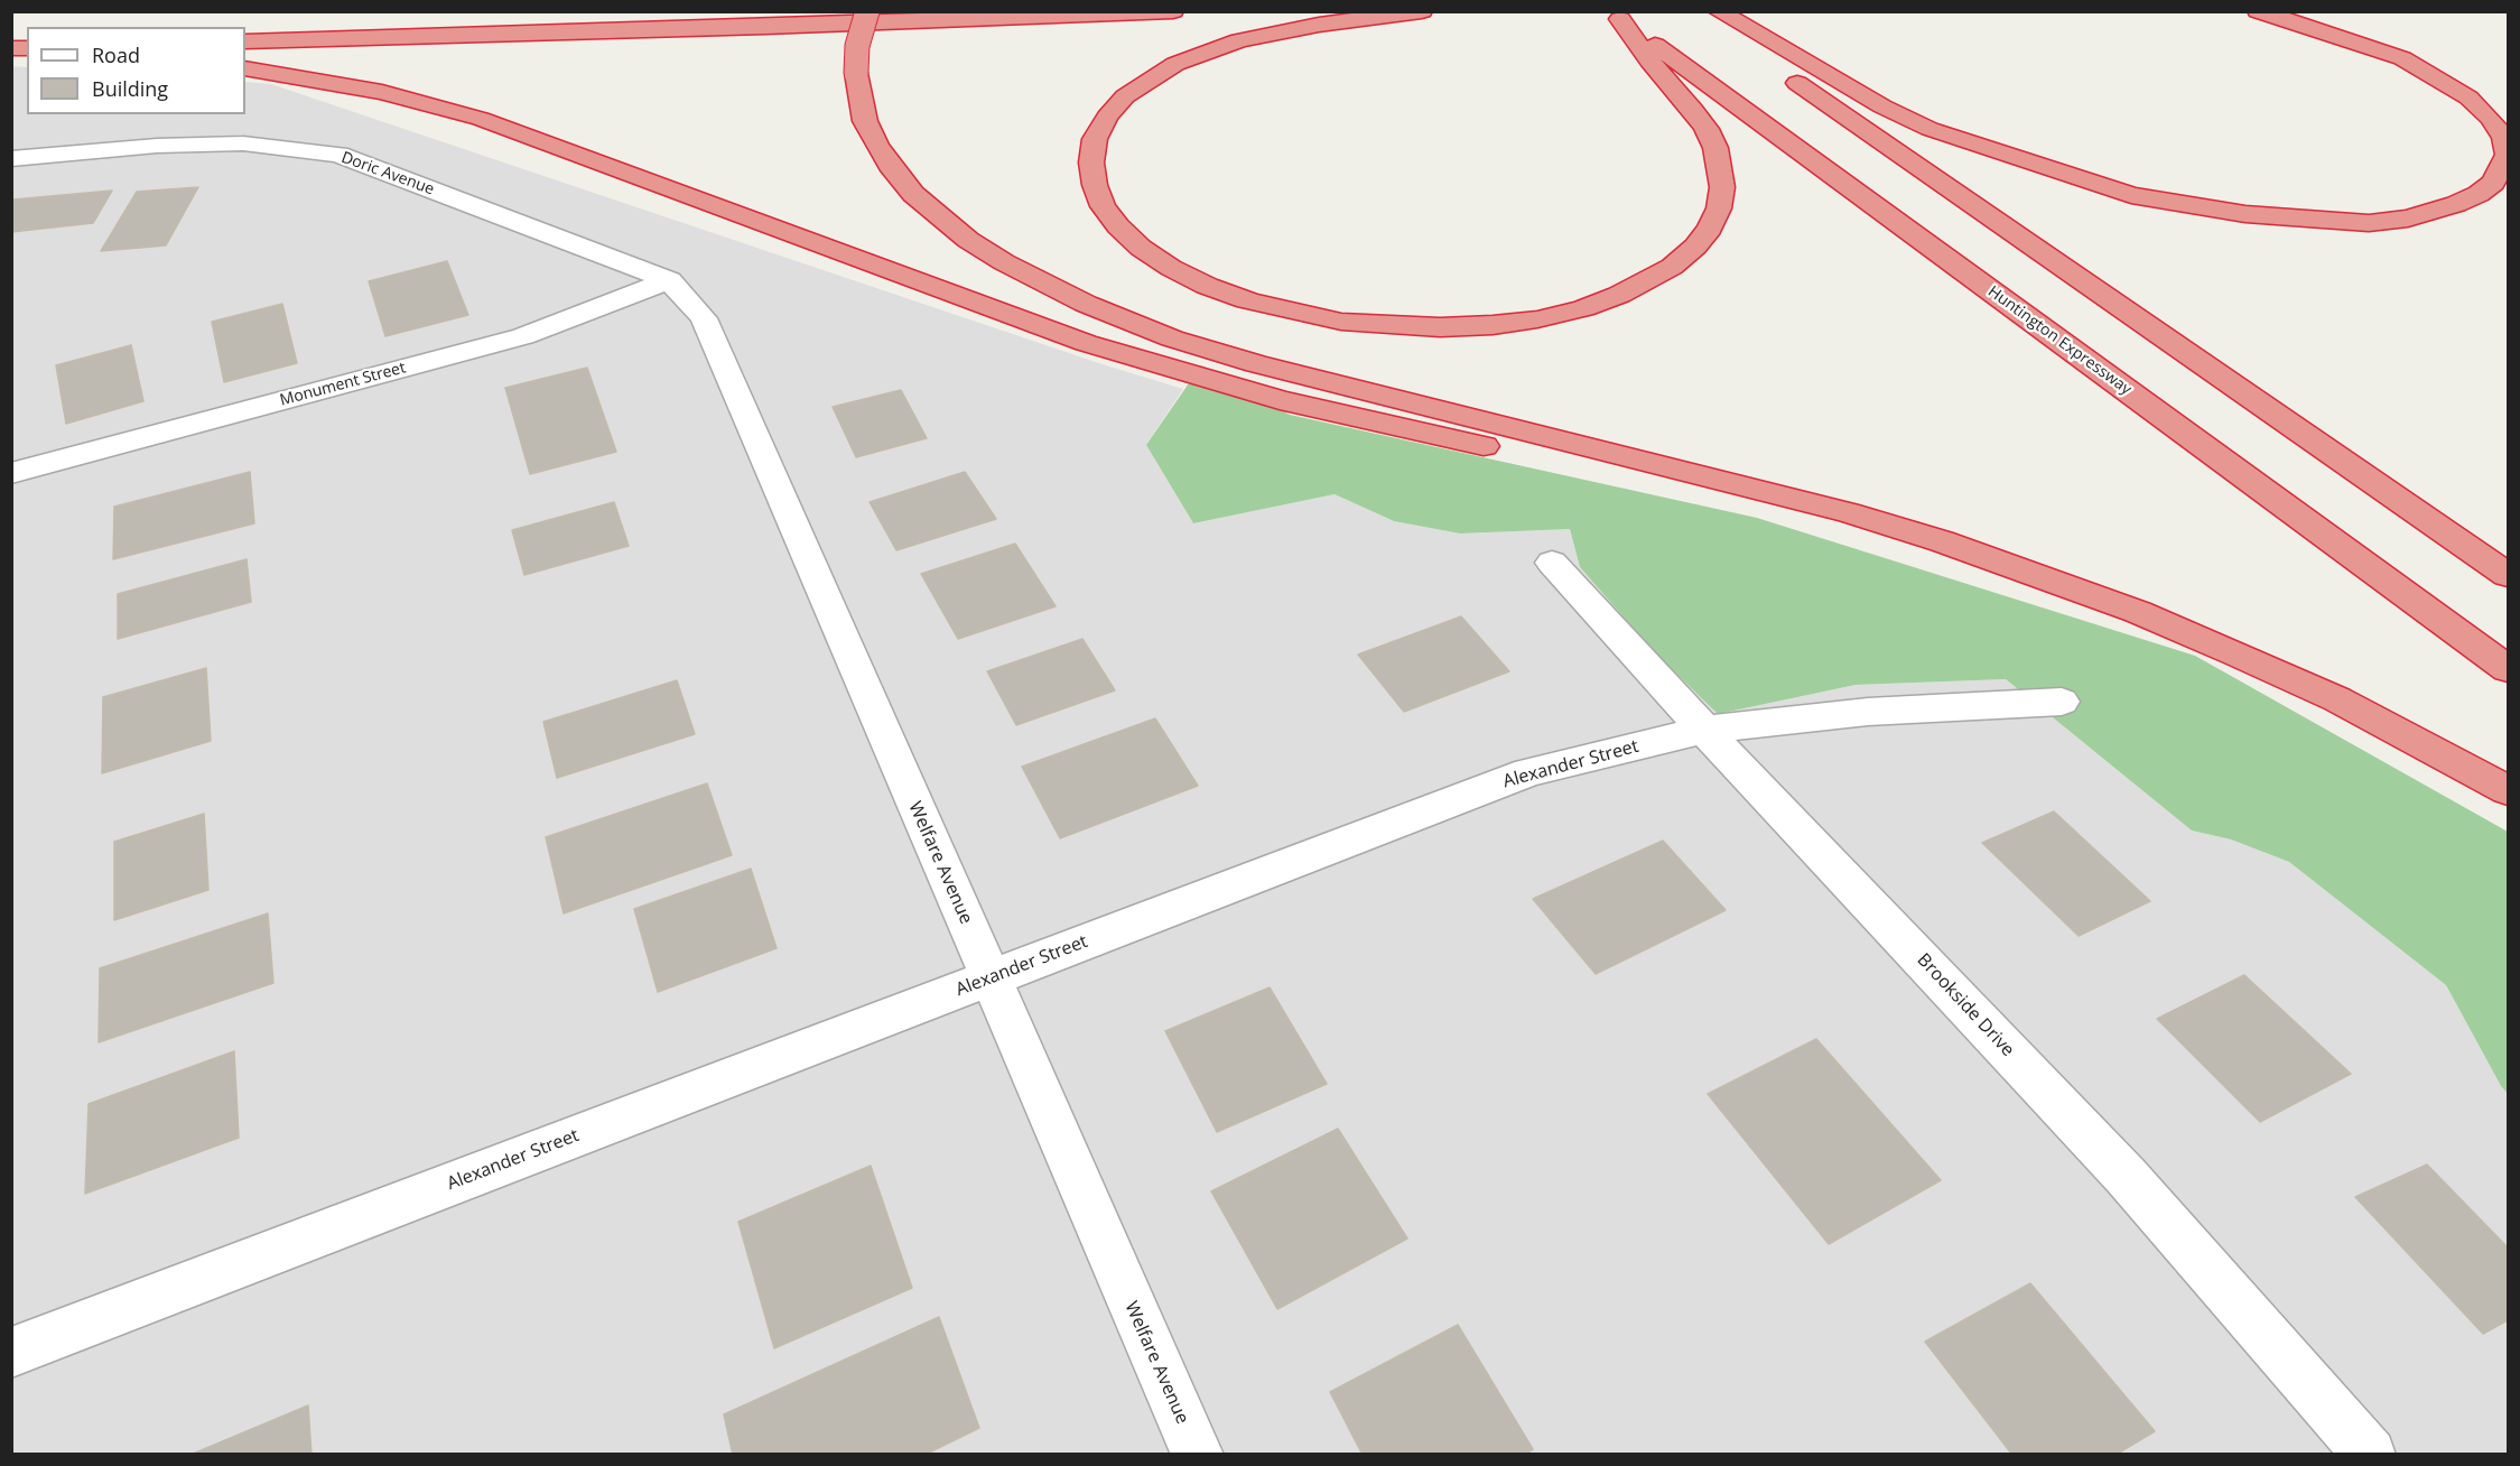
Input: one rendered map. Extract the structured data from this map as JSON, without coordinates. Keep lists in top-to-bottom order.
{
  "streets": {
    "highway": ["Huntington Expressway"],
    "street": [
      "Doric Avenue",
      "Monument Street",
      "Alexander Street",
      "Welfare Avenue",
      "Brookside Drive"
    ]
  },
  "crossings": [
    ["Doric Avenue", "Monument Street"],
    ["Doric Avenue", "Welfare Avenue"],
    ["Monument Street", "Welfare Avenue"],
    ["Alexander Street", "Welfare Avenue"],
    ["Alexander Street", "Brookside Drive"]
  ],
  "legend": ["Road", "Building"]
}
